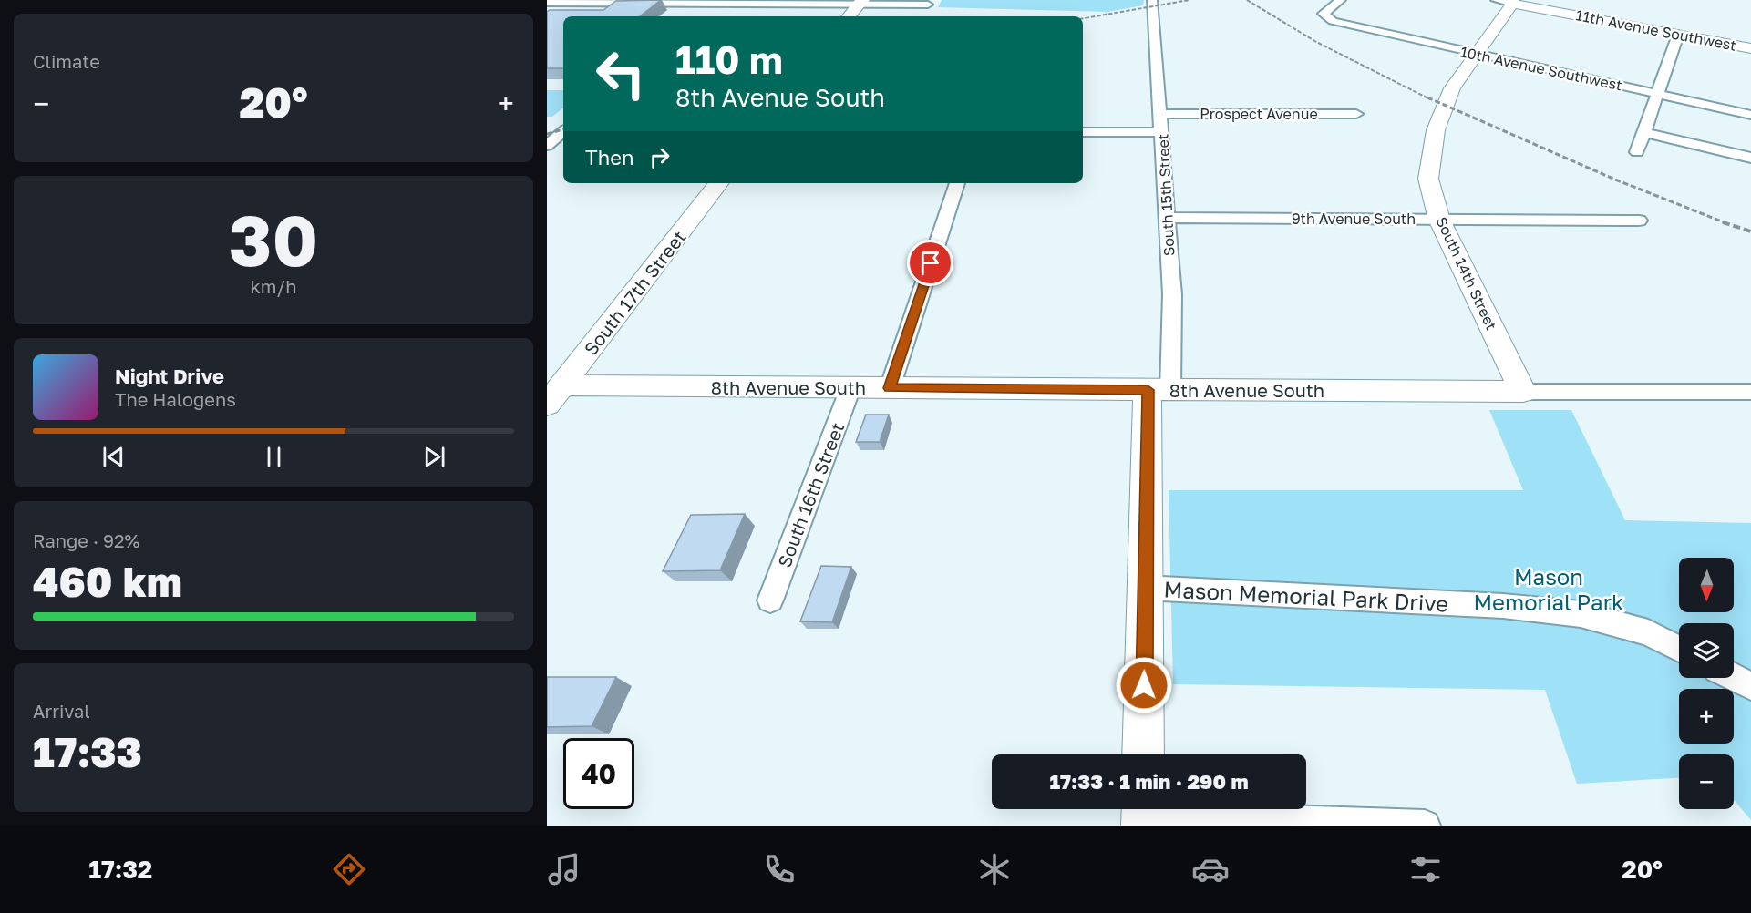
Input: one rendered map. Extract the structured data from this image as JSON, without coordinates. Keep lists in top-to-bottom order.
{
  "streets": {
    "street": [
      "11th Avenue Southwest",
      "10th Avenue Southwest",
      "Prospect Avenue",
      "South 15th Street",
      "9th Avenue South",
      "South 14th Street",
      "South 17th Street",
      "8th Avenue South",
      "South 16th Street",
      "Mason Memorial Park Drive"
    ]
  },
  "crossings": [
    ["11th Avenue Southwest", "South 14th Street"],
    ["10th Avenue Southwest", "South 14th Street"],
    ["Prospect Avenue", "South 15th Street"],
    ["South 15th Street", "9th Avenue South"],
    ["South 15th Street", "8th Avenue South"],
    ["South 15th Street", "Mason Memorial Park Drive"],
    ["9th Avenue South", "South 14th Street"],
    ["South 14th Street", "8th Avenue South"],
    ["South 17th Street", "8th Avenue South"],
    ["8th Avenue South", "South 16th Street"]
  ],
  "parks": ["Mason Memorial Park"],
  "north": "bottom",
  "page": {
    "tile": [
      "Climate",
      ["30", "km/h"],
      ["Range · 92%", "460 km"],
      ["Arrival", "17:33"]
    ],
    "turn": ["110 m", "8th Avenue South"],
    "heat": ["−", "20°", "+"],
    "then": "Then",
    "song": ["Night Drive", "The Halogens"],
    "map_buttons": ["+", "−"],
    "limit": "40",
    "trip": "17:33 · 1 min · 290 m",
    "tabs": ["17:32", "20°"]
  }
}
